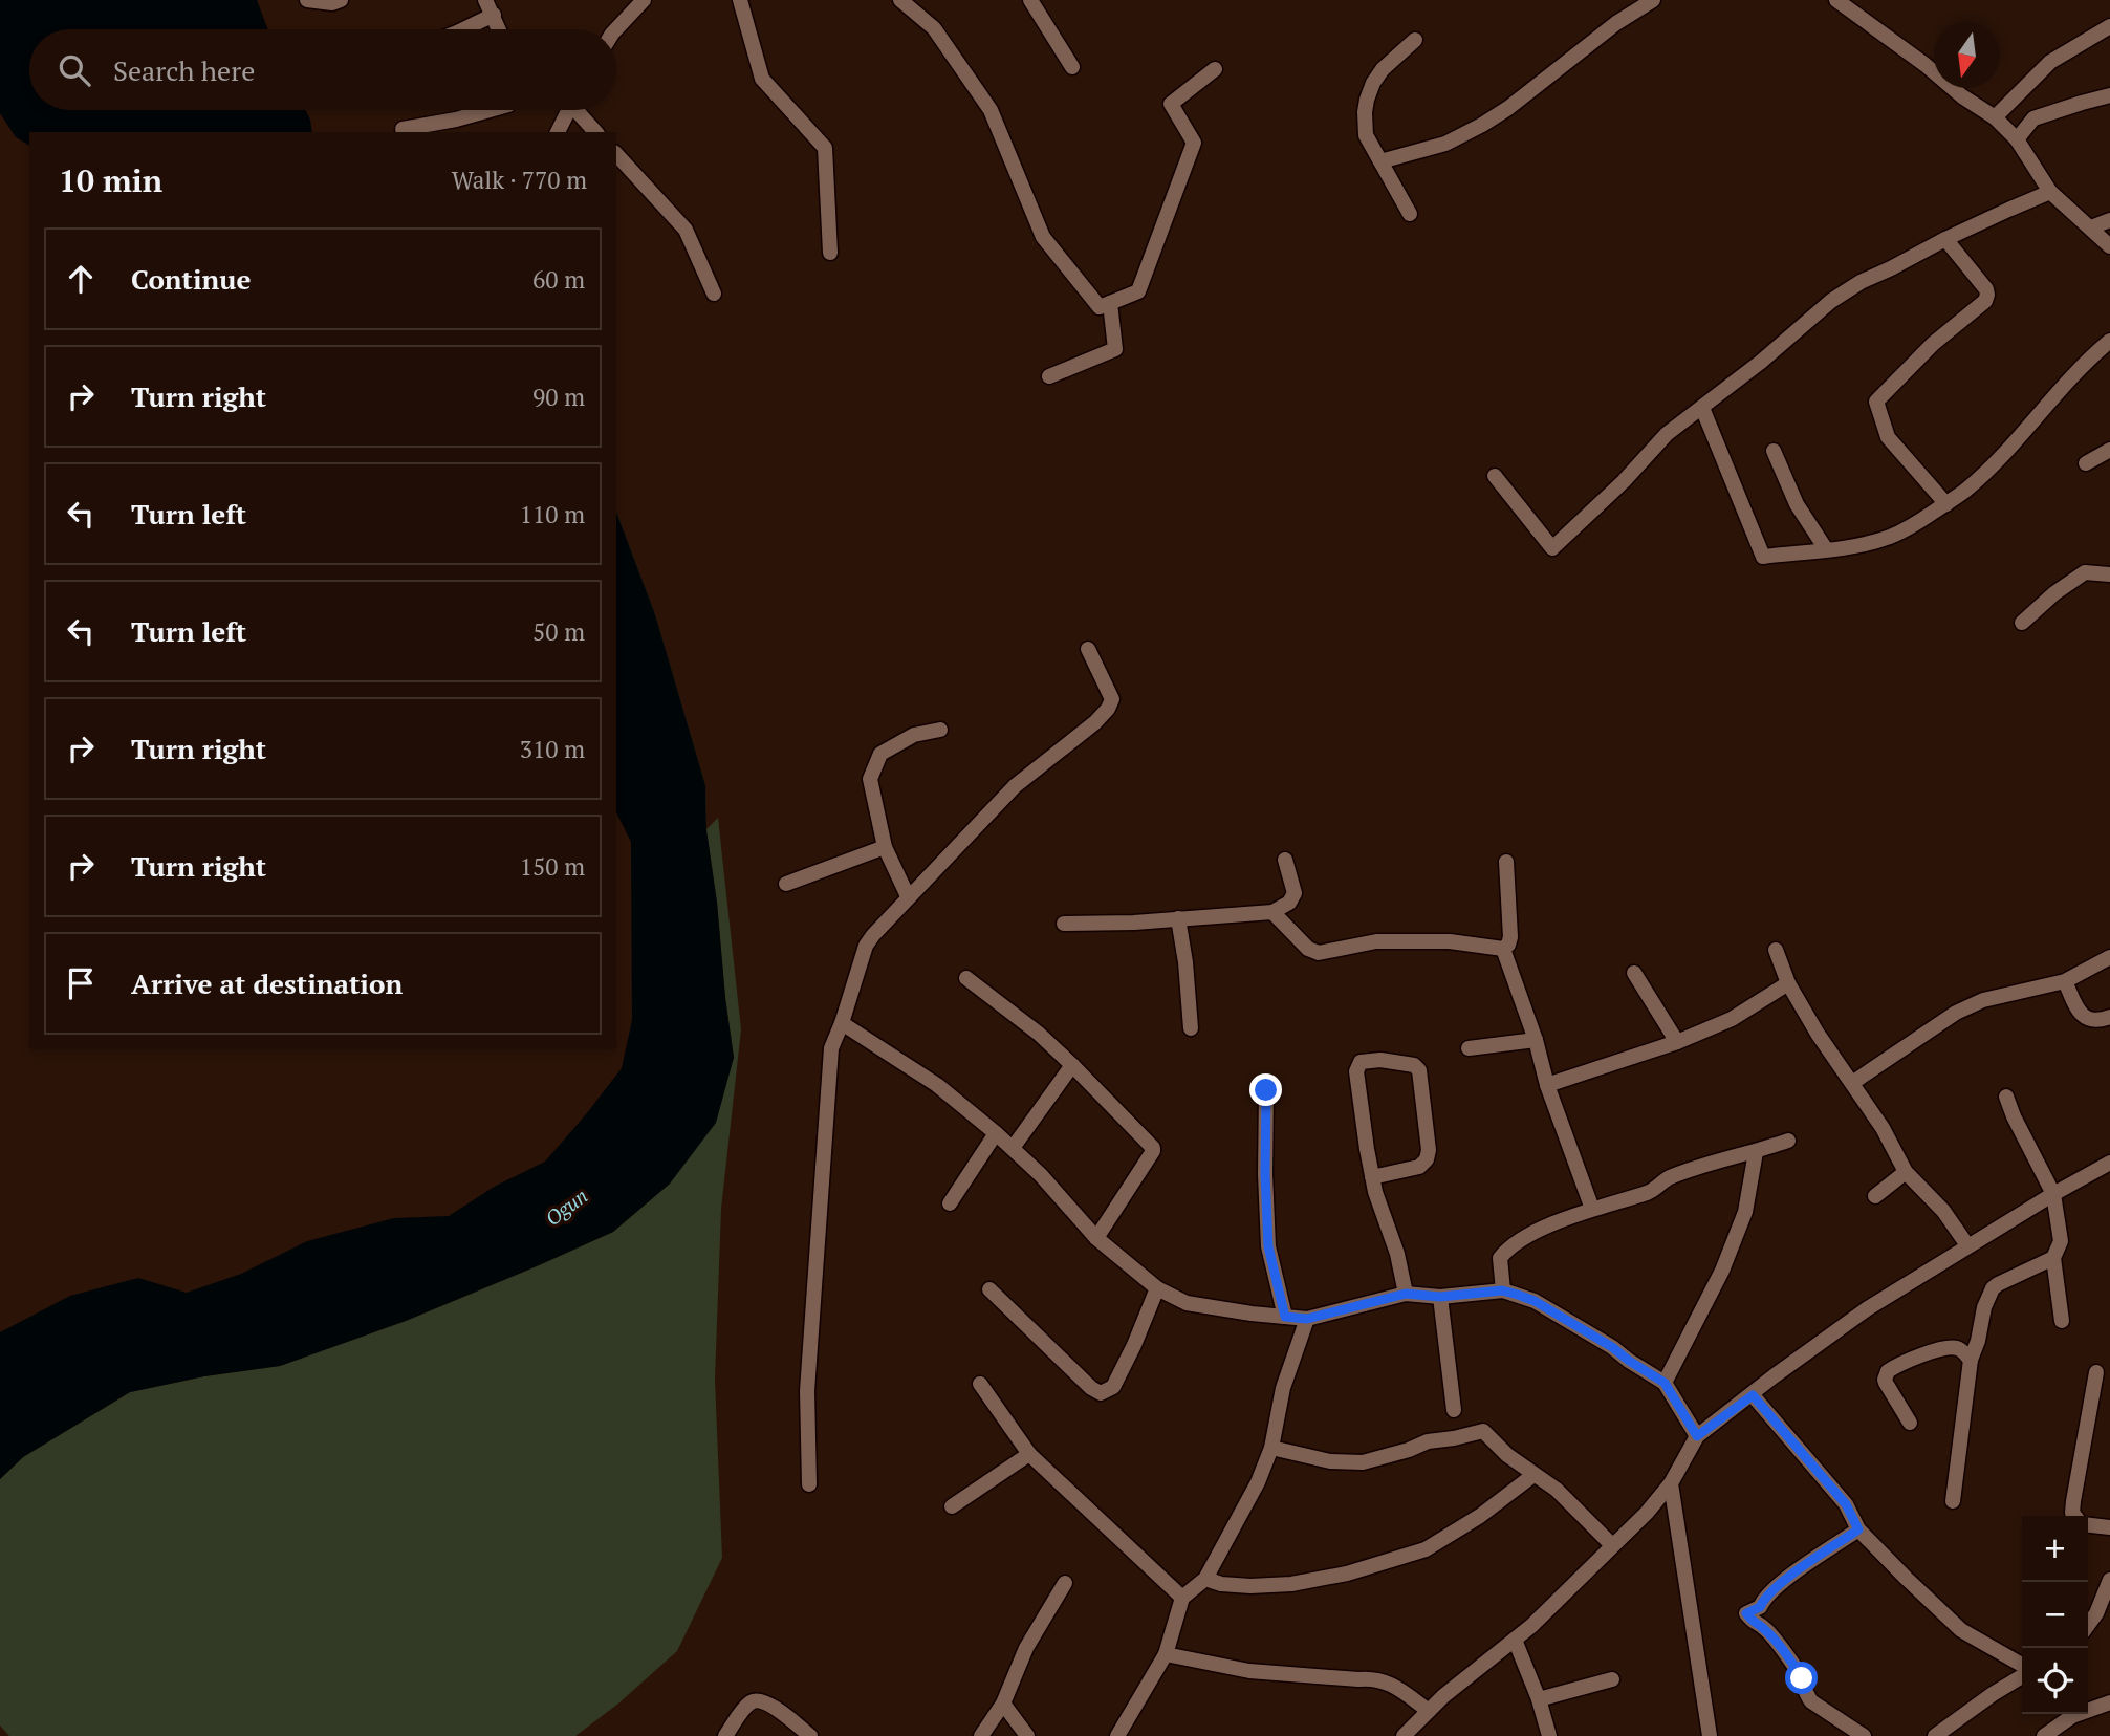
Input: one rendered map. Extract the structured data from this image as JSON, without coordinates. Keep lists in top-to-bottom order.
{
  "water": ["Ogun"],
  "north": "bottom",
  "page": {
    "search": "Search here",
    "heading": ["10 min", "Walk · 770 m"],
    "list": [
      ["Continue", "60 m"],
      ["Turn right", "90 m"],
      ["Turn left", "110 m"],
      ["Turn left", "50 m"],
      ["Turn right", "310 m"],
      ["Turn right", "150 m"],
      "Arrive at destination"
    ],
    "map_buttons": ["+", "−"]
  }
}
